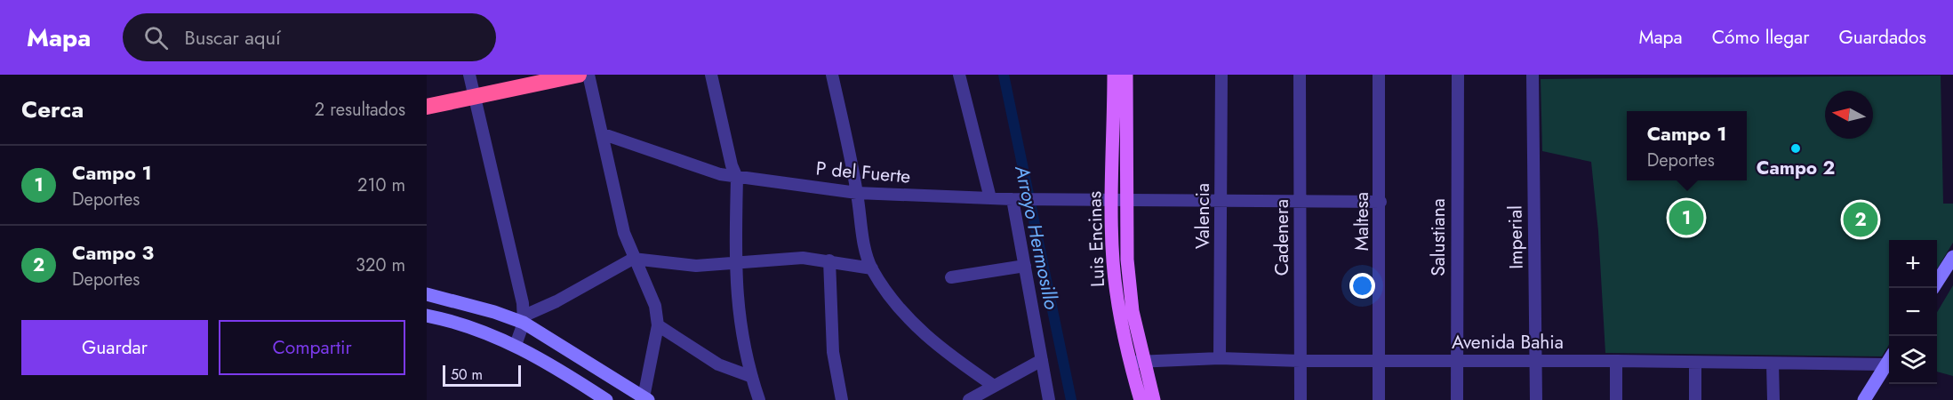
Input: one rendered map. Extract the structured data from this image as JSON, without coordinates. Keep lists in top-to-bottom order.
{
  "streets": {
    "main road": ["Luis Encinas"],
    "street": [
      "P del Fuerte",
      "Valencia",
      "Maltesa",
      "Cadenera",
      "Salustiana",
      "Imperial",
      "Avenida Bahia"
    ]
  },
  "crossings": [
    ["P del Fuerte", "Valencia"],
    ["P del Fuerte", "Maltesa"],
    ["P del Fuerte", "Cadenera"],
    ["P del Fuerte", "Luis Encinas"],
    ["Valencia", "Avenida Bahia"],
    ["Maltesa", "Avenida Bahia"],
    ["Cadenera", "Avenida Bahia"],
    ["Salustiana", "Avenida Bahia"],
    ["Imperial", "Avenida Bahia"],
    ["Luis Encinas", "Avenida Bahia"]
  ],
  "water": ["Arroyo Hermosillo"],
  "places": ["Campo 2"],
  "scale_bar": "50 m",
  "north": "left",
  "page": {
    "header": "Mapa",
    "search": "Buscar aquí",
    "nav": ["Mapa", "Cómo llegar", "Guardados"],
    "heading": ["Cerca", "2 resultados"],
    "popup": ["Campo 1", "Deportes"],
    "list": [
      {
        "mark": "1",
        "name": "Campo 1",
        "note": "Deportes",
        "value": "210 m"
      },
      {
        "mark": "2",
        "name": "Campo 3",
        "note": "Deportes",
        "value": "320 m"
      }
    ],
    "pins": ["1", "2"],
    "map_buttons": ["+", "−"],
    "buttons": ["Guardar", "Compartir"],
    "scale": "50 m"
  }
}
